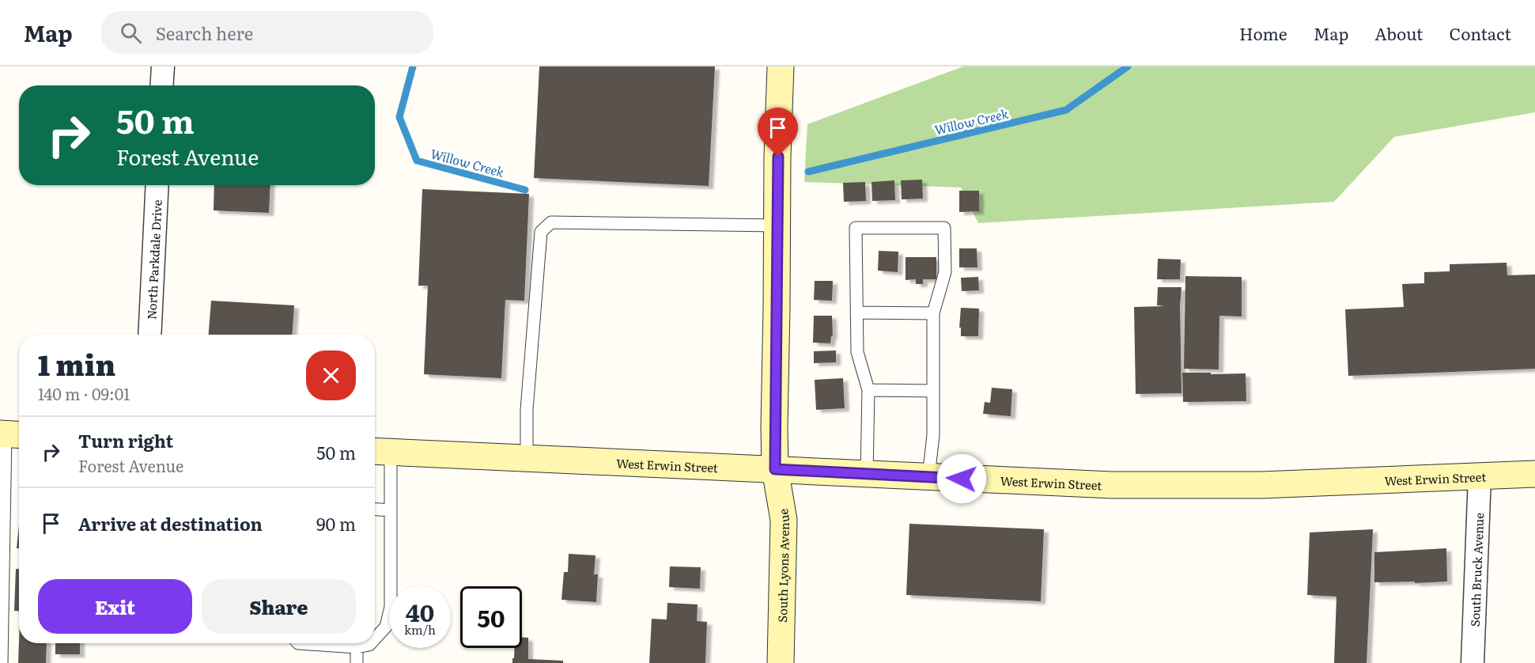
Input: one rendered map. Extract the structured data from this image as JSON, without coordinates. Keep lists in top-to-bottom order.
{
  "streets": {
    "main road": ["West Erwin Street", "South Lyons Avenue"],
    "street": ["North Parkdale Drive", "South Bruck Avenue"]
  },
  "crossings": [
    ["West Erwin Street", "South Lyons Avenue"],
    ["West Erwin Street", "South Bruck Avenue"]
  ],
  "water": ["Willow Creek"],
  "page": {
    "header": "Map",
    "search": "Search here",
    "nav": [
      "Home",
      "Map",
      "About",
      "Contact"
    ],
    "turn": ["50 m", "Forest Avenue"],
    "heading": ["1 min", "140 m · 09:01"],
    "list": [
      {
        "name": "Turn right",
        "note": "Forest Avenue",
        "value": "50 m"
      },
      {
        "name": "Arrive at destination",
        "value": "90 m"
      }
    ],
    "buttons": ["Exit", "Share"],
    "speed": "40 km/h",
    "limit": "50"
  }
}
